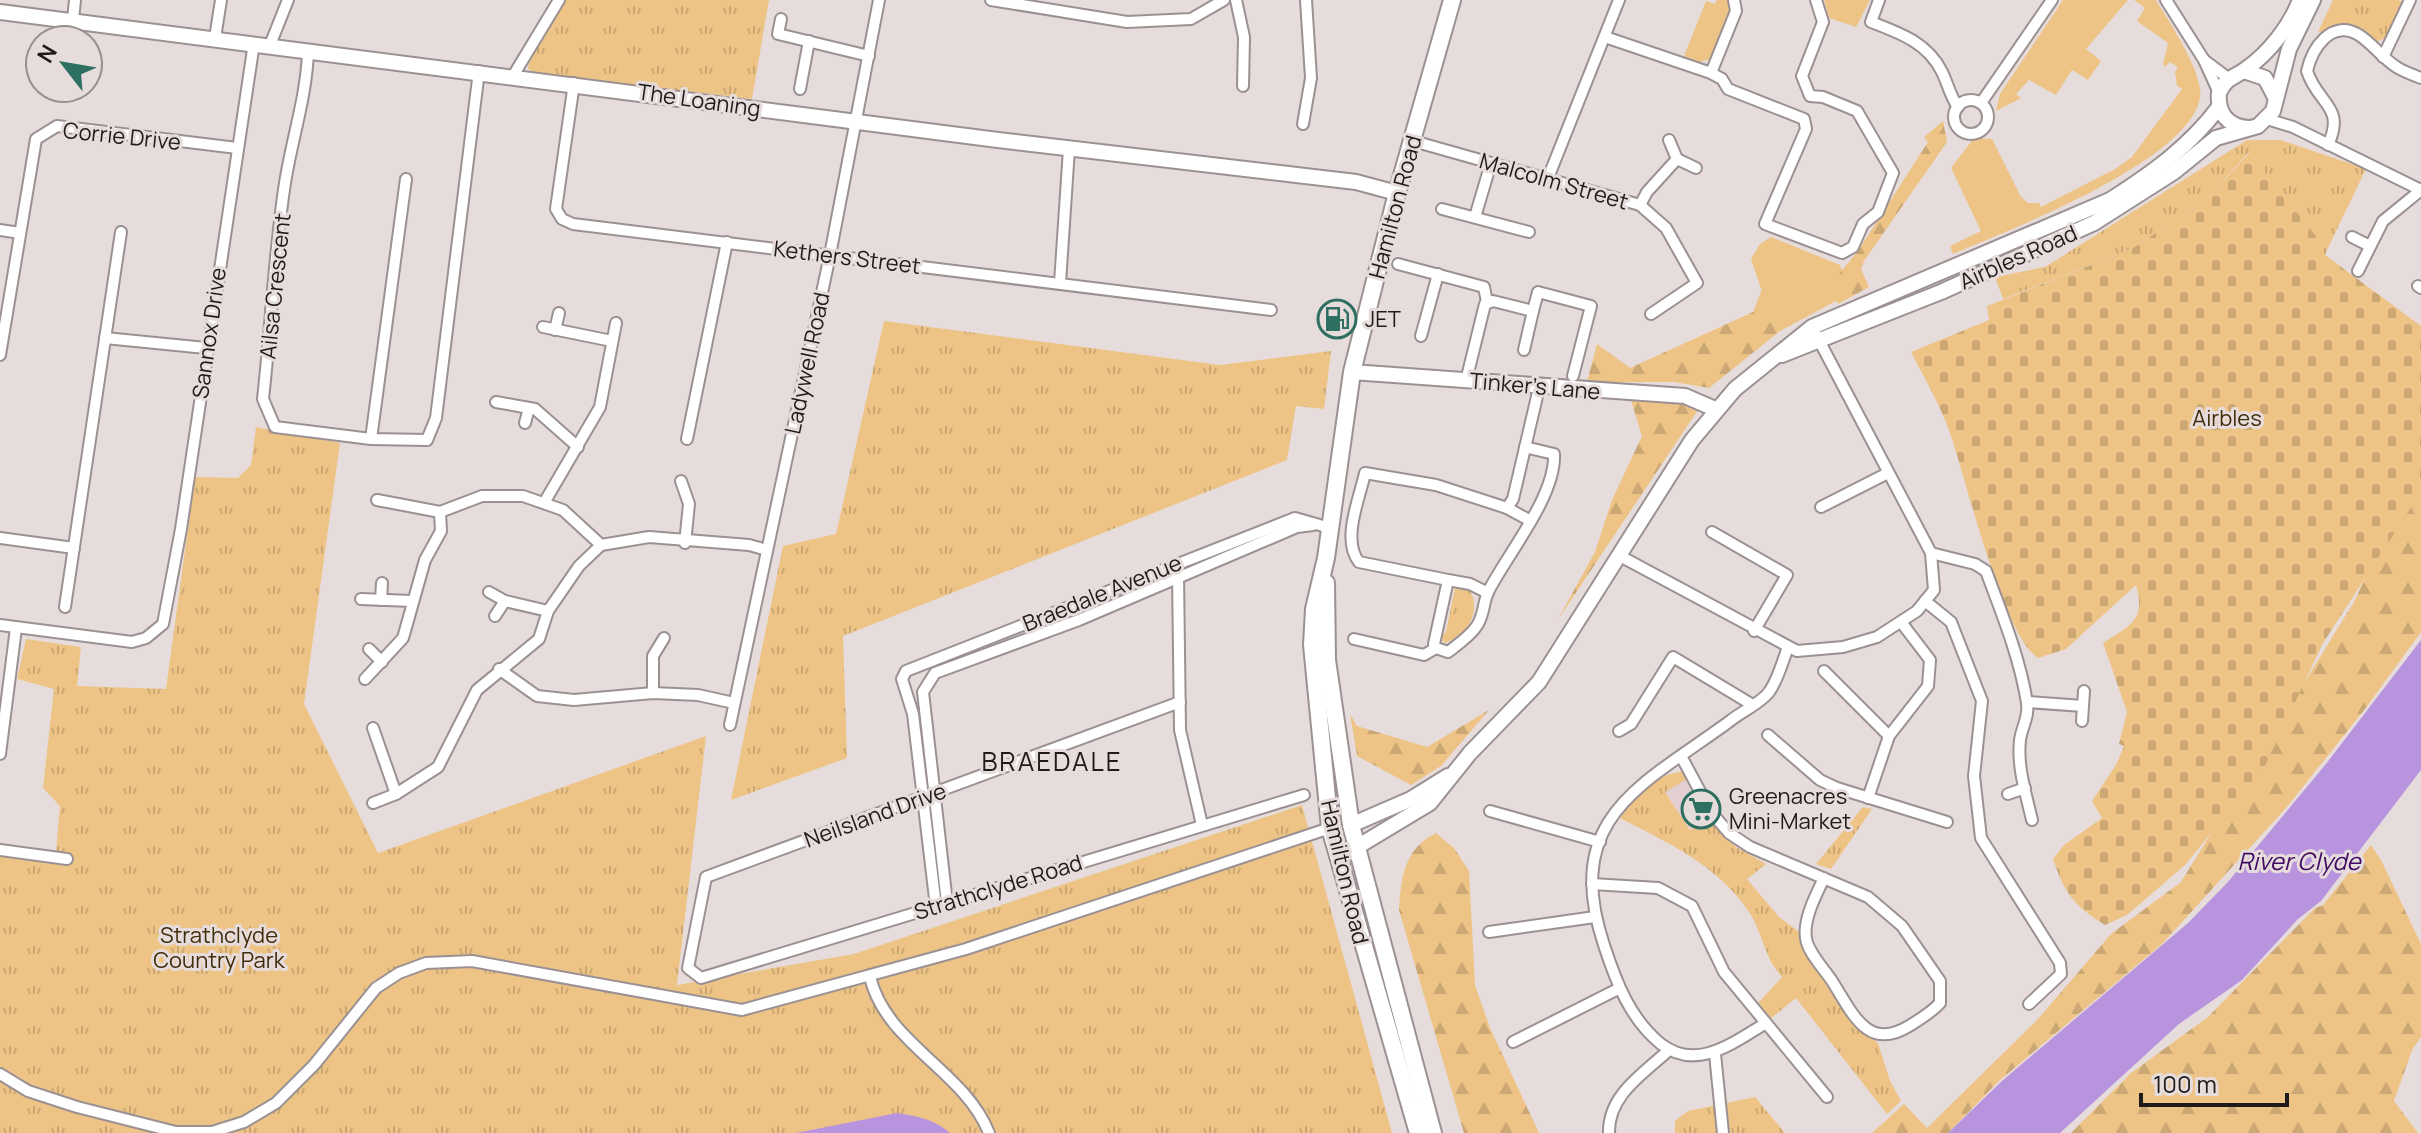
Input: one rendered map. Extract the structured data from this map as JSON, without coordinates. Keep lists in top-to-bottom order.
{
  "streets": {
    "main road": [
      "The Loaning",
      "Hamilton Road",
      "Airbles Road",
      "Tinker's Lane"
    ],
    "street": [
      "Corrie Drive",
      "Malcolm Street",
      "Kethers Street",
      "Ailsa Crescent",
      "Sannox Drive",
      "Ladywell Road",
      "Braedale Avenue",
      "Neilsland Drive",
      "Strathclyde Road"
    ]
  },
  "crossings": [
    ["The Loaning", "Hamilton Road"],
    ["The Loaning", "Kethers Street"],
    ["The Loaning", "Ailsa Crescent"],
    ["The Loaning", "Sannox Drive"],
    ["The Loaning", "Ladywell Road"],
    ["Corrie Drive", "Sannox Drive"],
    ["Malcolm Street", "Hamilton Road"],
    ["Hamilton Road", "Airbles Road"],
    ["Hamilton Road", "Tinker's Lane"],
    ["Hamilton Road", "Braedale Avenue"],
    ["Kethers Street", "Ladywell Road"],
    ["Airbles Road", "Tinker's Lane"],
    ["Neilsland Drive", "Strathclyde Road"]
  ],
  "districts": ["BRAEDALE"],
  "water": ["River Clyde"],
  "parks": ["Airbles", "Strathclyde Country Park"],
  "places": {
    "fuel station": ["JET"],
    "supermarket": ["Greenacres Mini-Market"]
  },
  "scale_bar": "100 m",
  "north": "top left"
}
